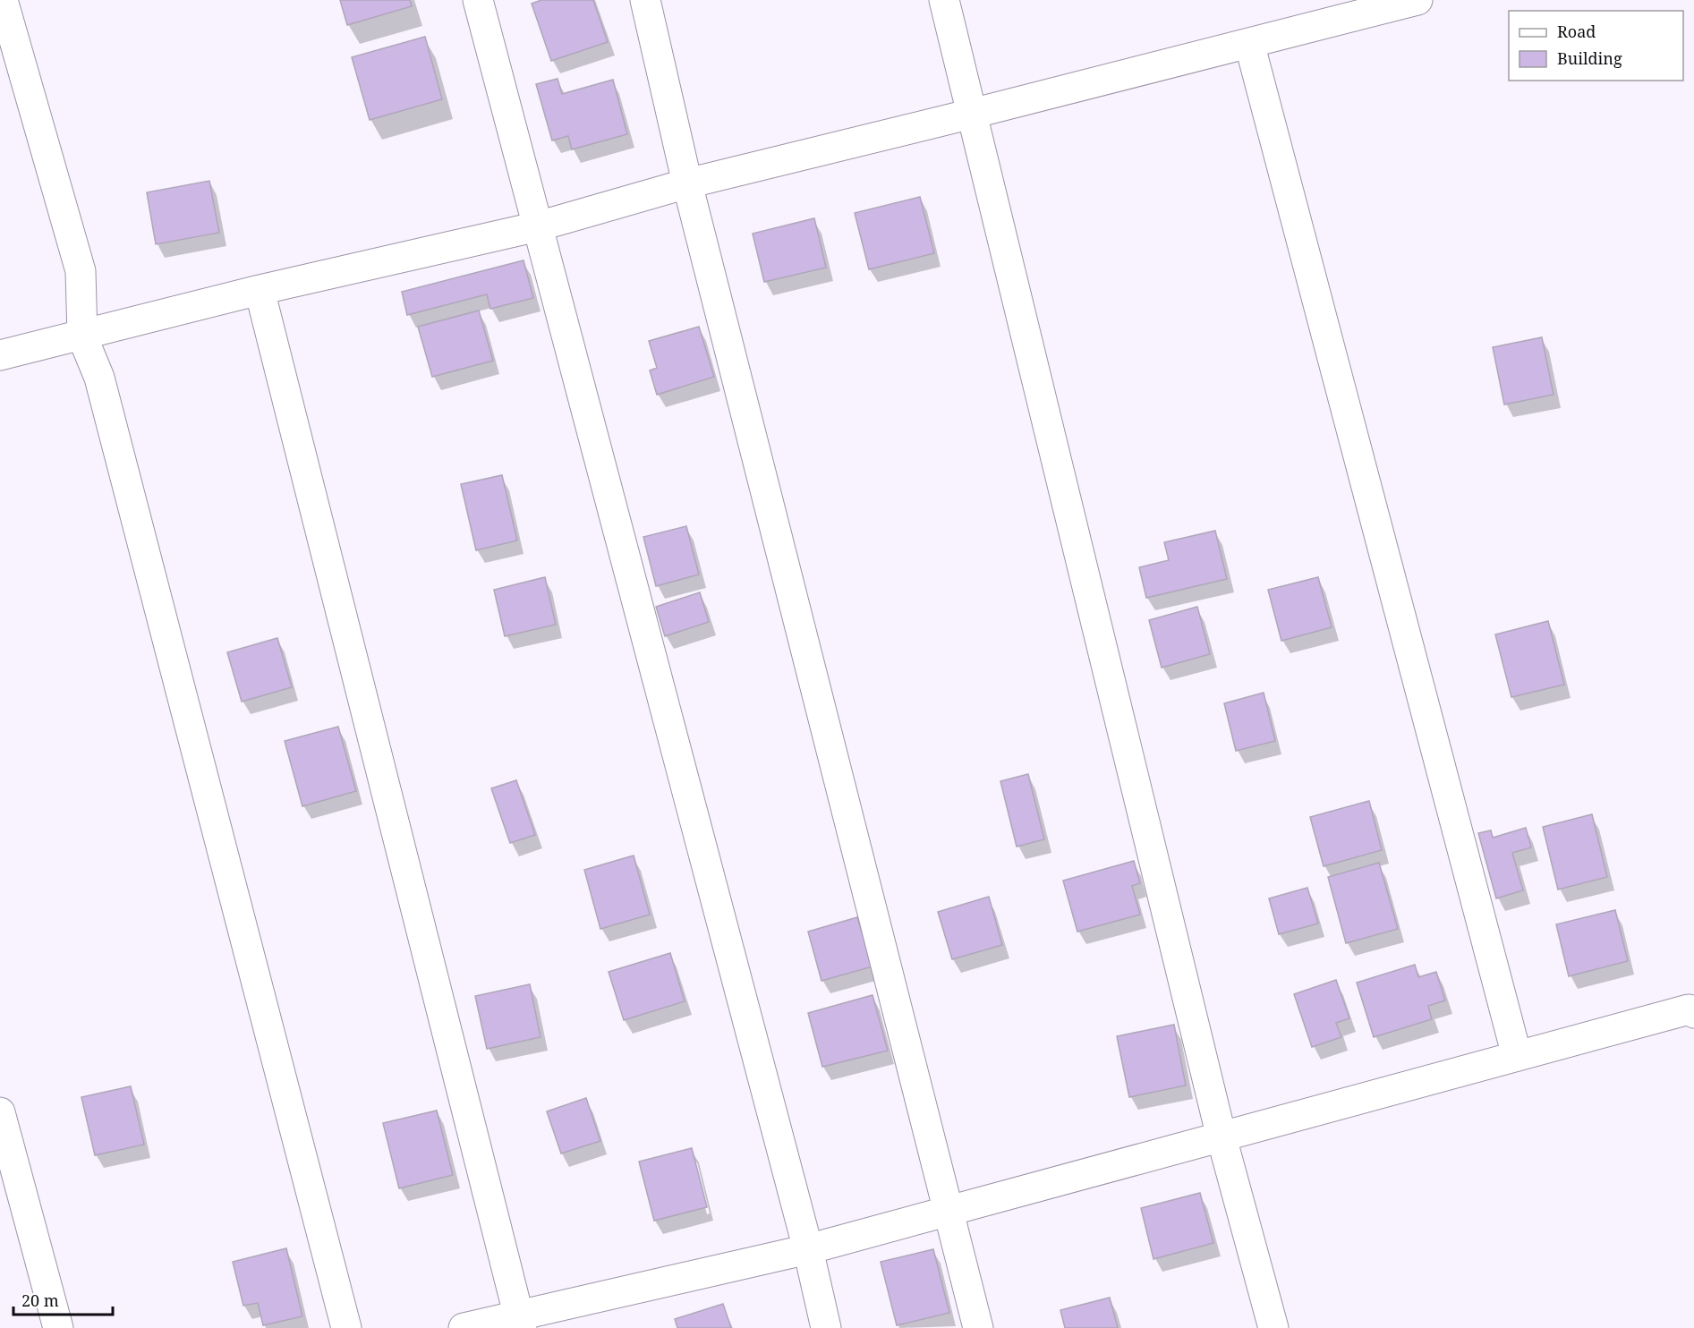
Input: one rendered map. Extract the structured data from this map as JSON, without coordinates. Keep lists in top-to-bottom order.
{
  "legend": ["Road", "Building"],
  "scale_bar": "20 m"
}
